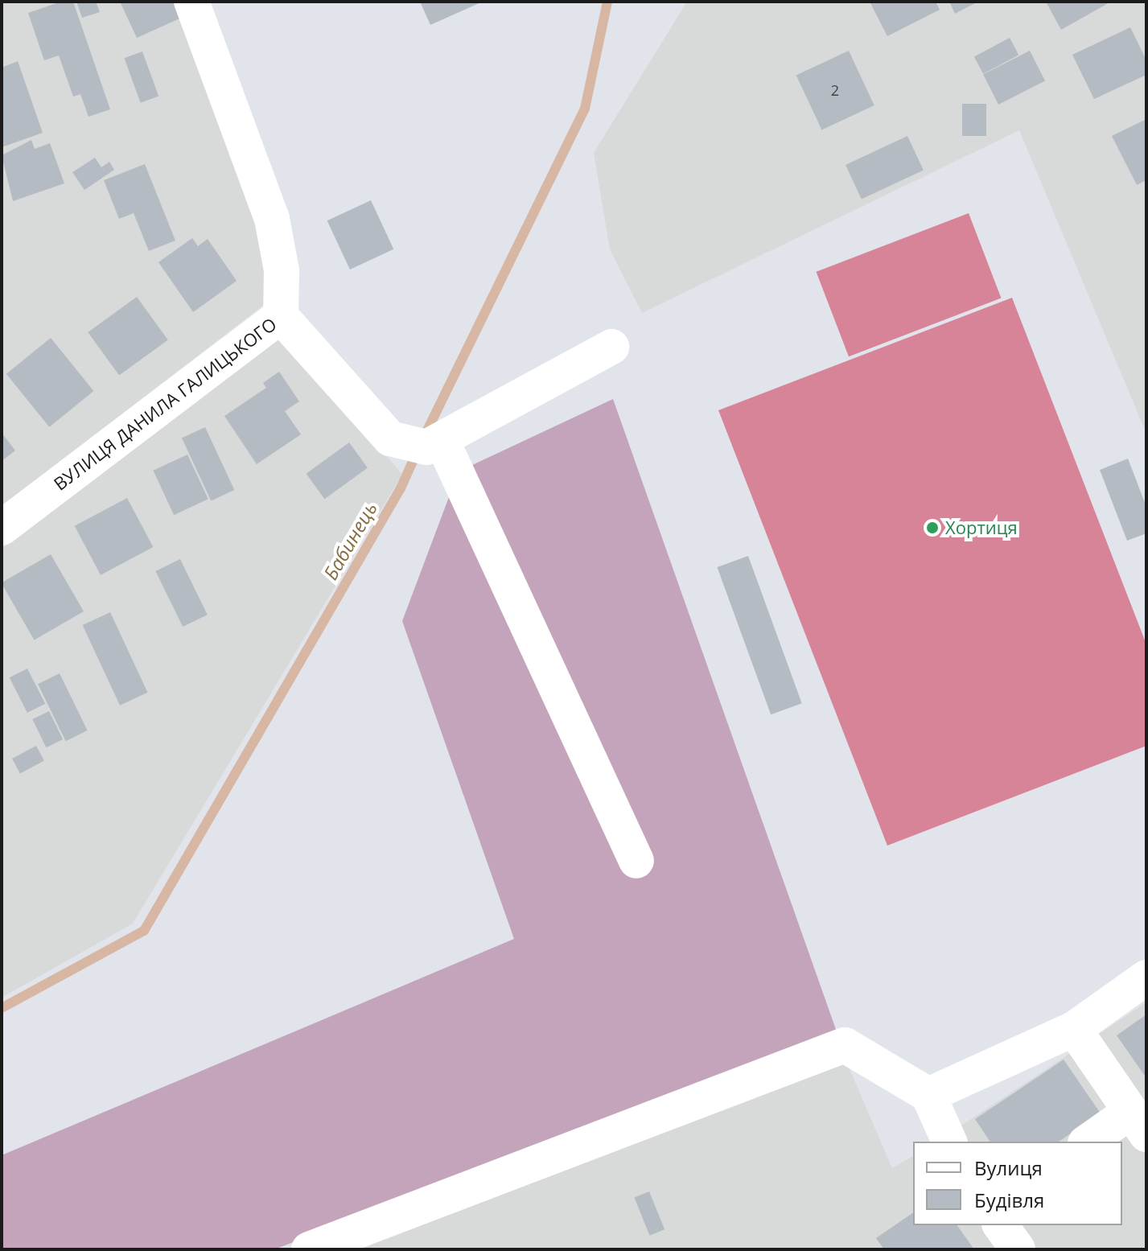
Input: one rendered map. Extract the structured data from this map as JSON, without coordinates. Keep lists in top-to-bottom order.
{
  "streets": {
    "street": ["ВУЛИЦЯ ДАНИЛА ГАЛИЦЬКОГО"]
  },
  "water": ["Бабинець"],
  "places": ["Хортиця"],
  "house_numbers": ["2"],
  "legend": ["Вулиця", "Будівля"]
}
